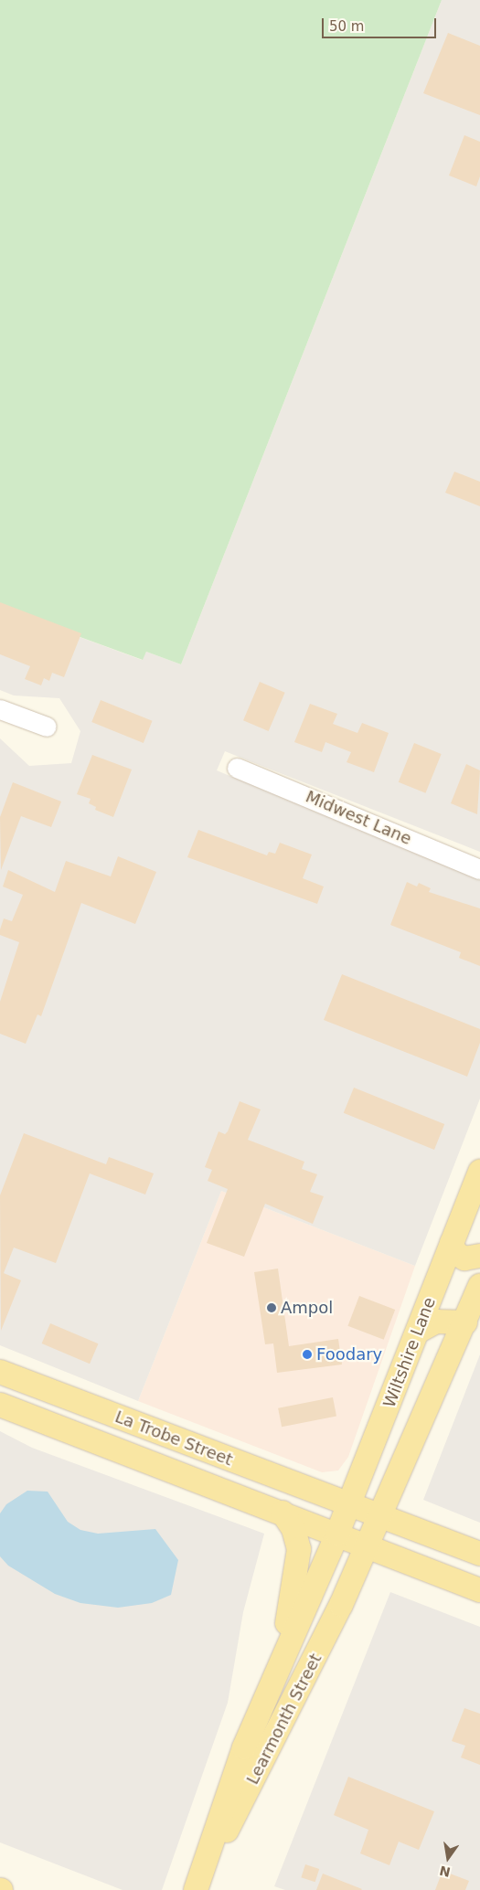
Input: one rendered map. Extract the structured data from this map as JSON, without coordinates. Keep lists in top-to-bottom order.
{
  "streets": {
    "main road": ["Wiltshire Lane", "La Trobe Street", "Learmonth Street"],
    "street": ["Midwest Lane"]
  },
  "crossings": [
    ["Wiltshire Lane", "La Trobe Street"],
    ["Wiltshire Lane", "Learmonth Street"],
    ["La Trobe Street", "Learmonth Street"]
  ],
  "places": ["Ampol", "Foodary"],
  "scale_bar": "50 m",
  "north": "bottom"
}
